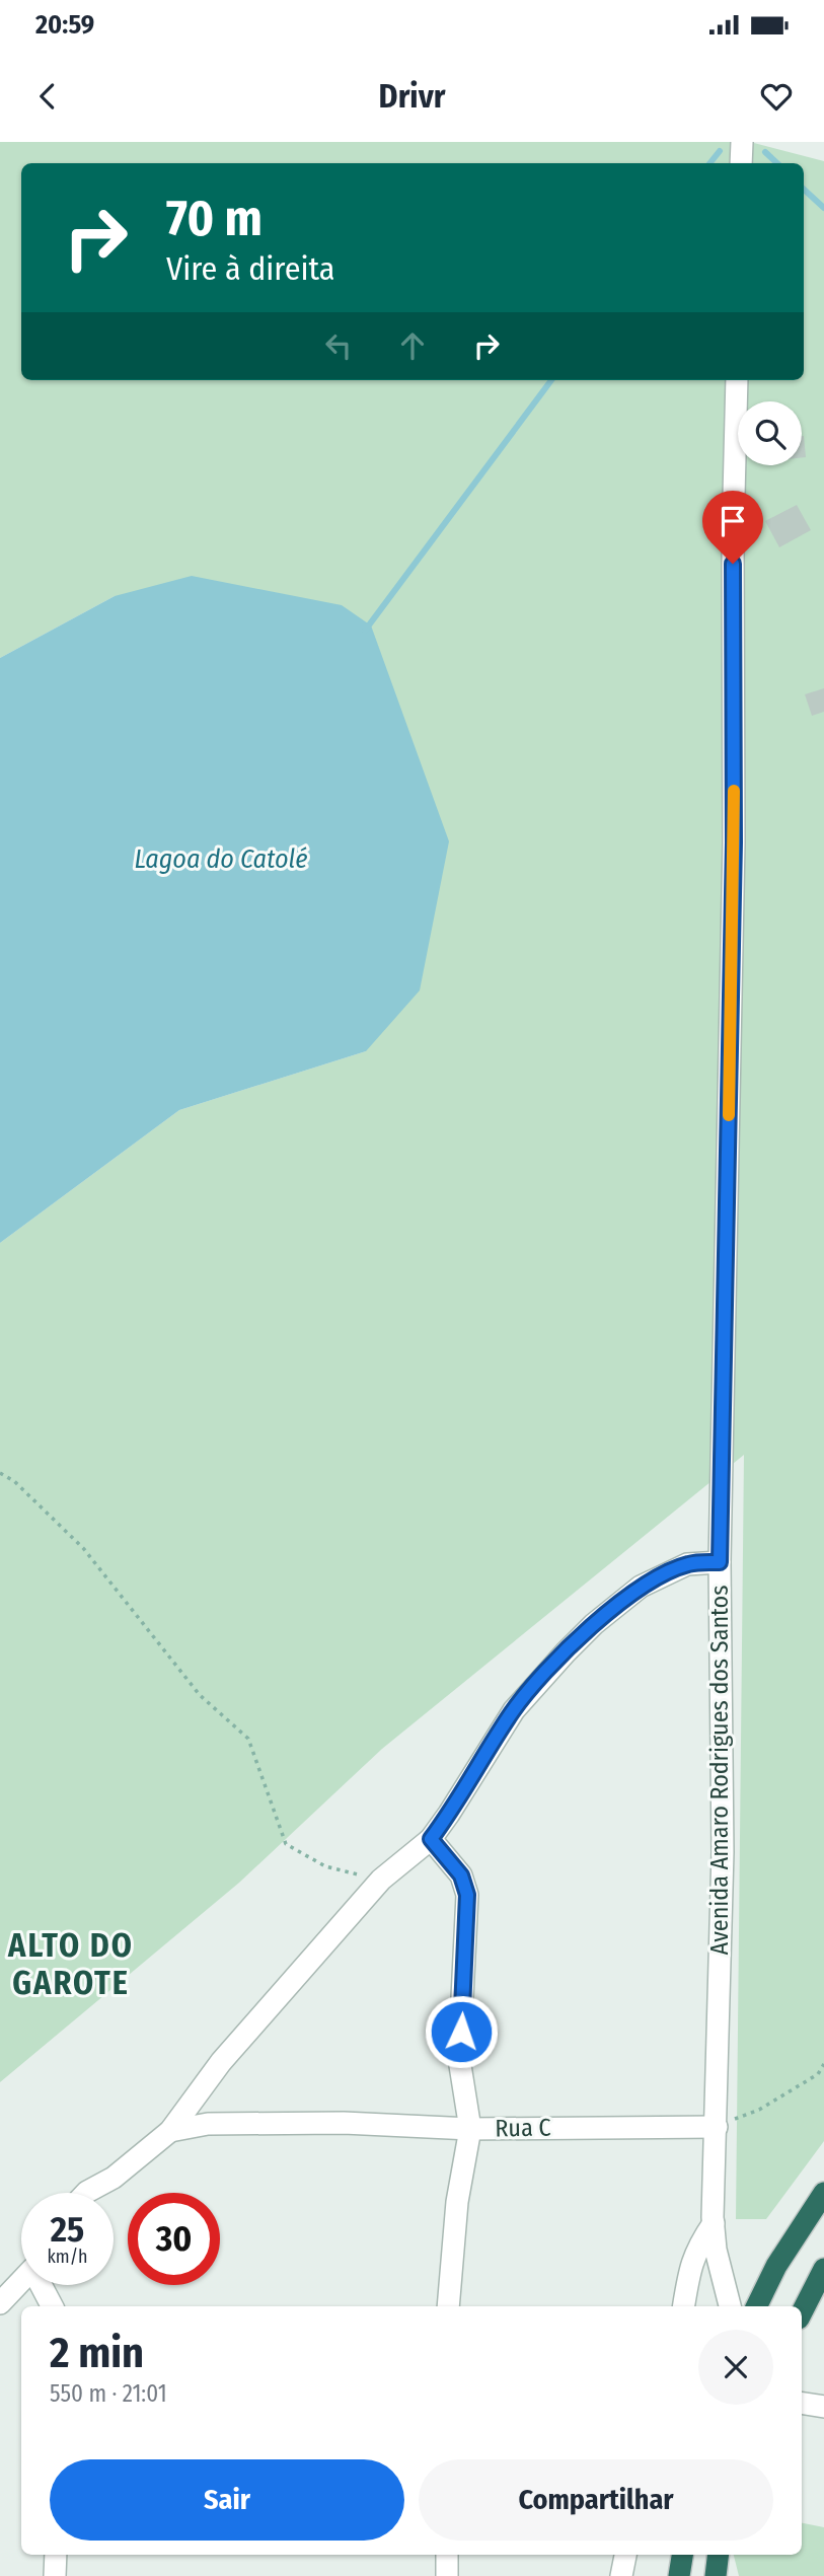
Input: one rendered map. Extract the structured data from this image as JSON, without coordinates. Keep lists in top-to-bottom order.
{
  "streets": {
    "street": ["Avenida Amaro Rodrigues dos Santos", "Rua C"]
  },
  "crossings": [
    ["Avenida Amaro Rodrigues dos Santos", "Rua C"]
  ],
  "districts": ["ALTO DO GAROTE"],
  "water": ["Lagoa do Catolé"],
  "page": {
    "status": "20:59",
    "header": "Drivr",
    "turn": ["70 m", "Vire à direita"],
    "speed": "25 km/h",
    "limit": "30",
    "heading": ["2 min", "550 m · 21:01"],
    "buttons": ["Sair", "Compartilhar"]
  }
}
